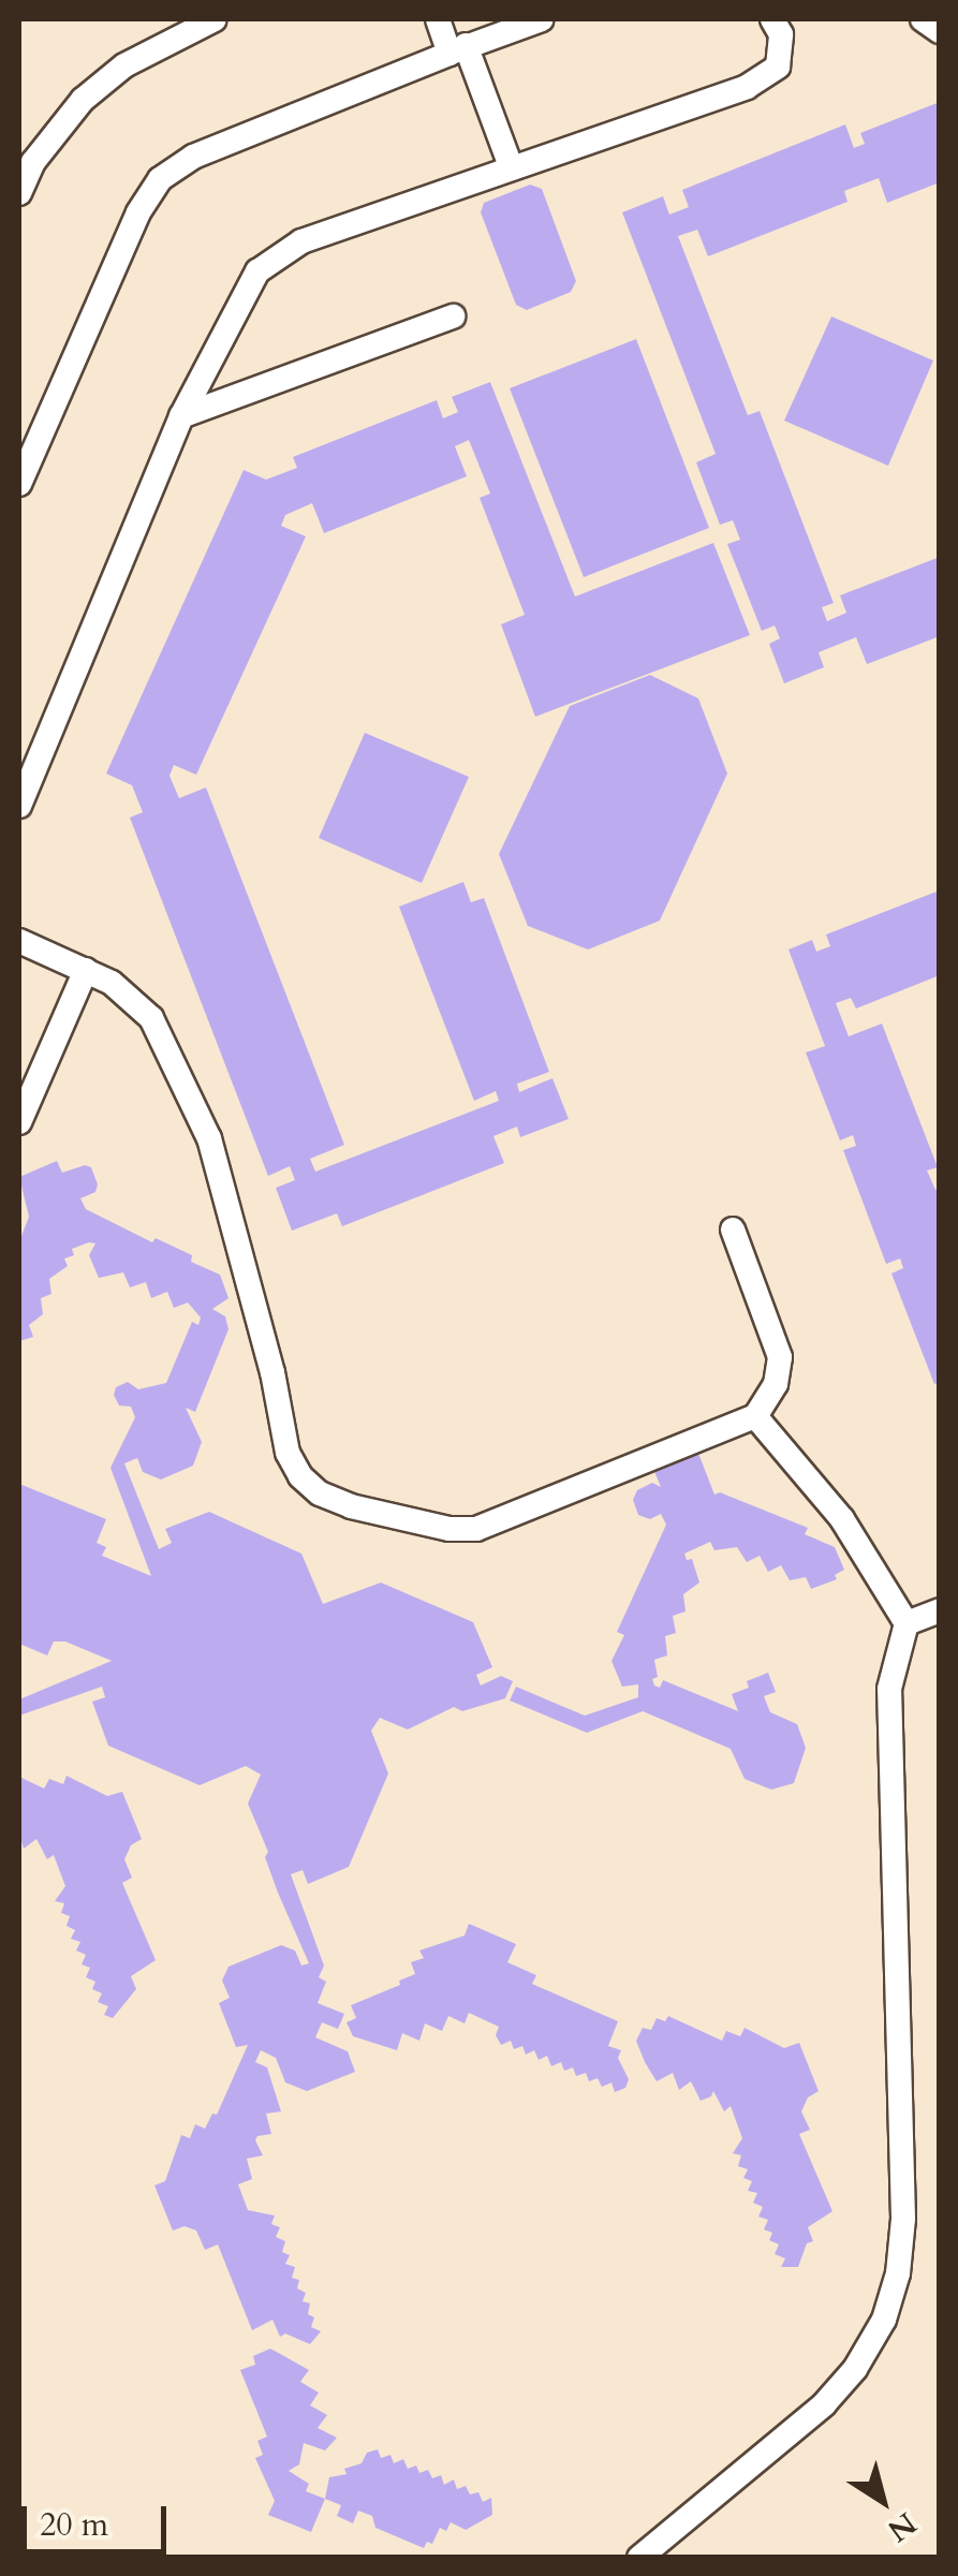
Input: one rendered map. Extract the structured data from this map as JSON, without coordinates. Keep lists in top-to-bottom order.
{
  "scale_bar": "20 m",
  "north": "bottom right"
}
